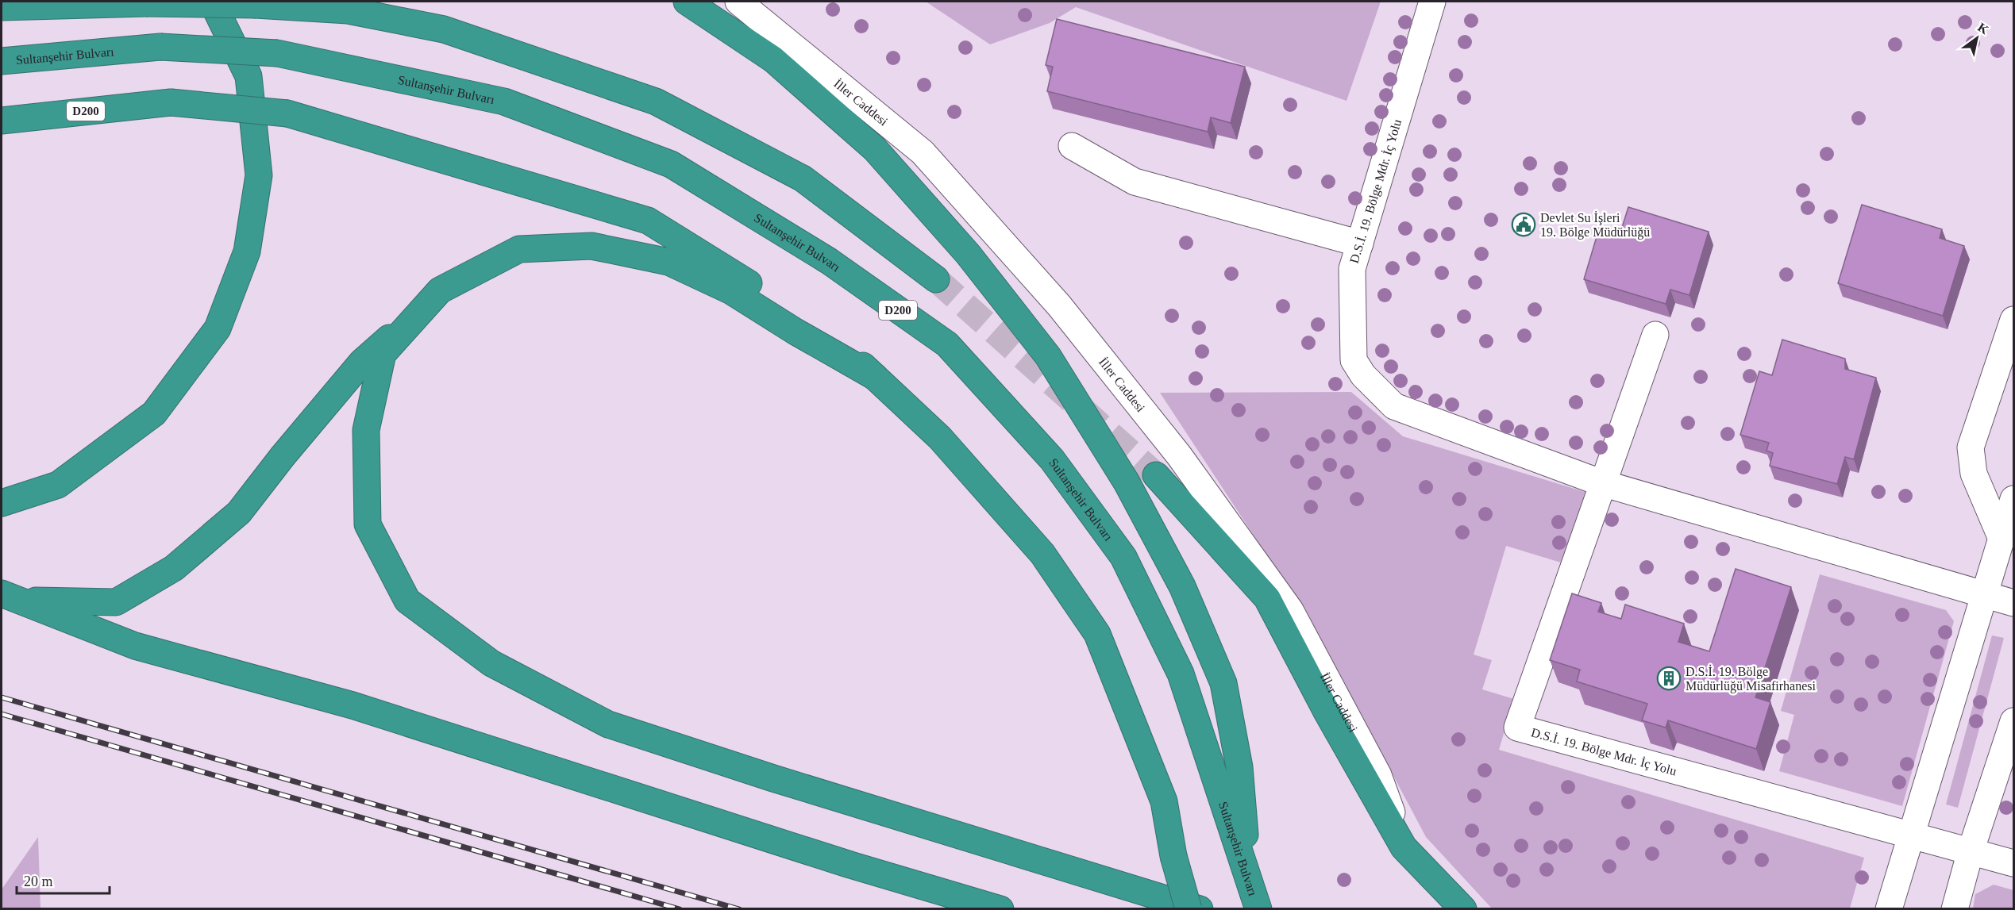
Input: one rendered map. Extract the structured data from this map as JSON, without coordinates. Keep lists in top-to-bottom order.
{
  "streets": {
    "highway": ["Sultanşehir Bulvarı", "D200"],
    "street": ["İller Caddesi", "D.S.İ. 19. Bölge Mdr. İç Yolu"]
  },
  "places": {
    "public building": ["Devlet Su İşleri 19. Bölge Müdürlüğü"],
    "building": ["D.S.İ. 19. Bölge Müdürlüğü Misafirhanesi"]
  },
  "scale_bar": "20 m",
  "north": "top right"
}
